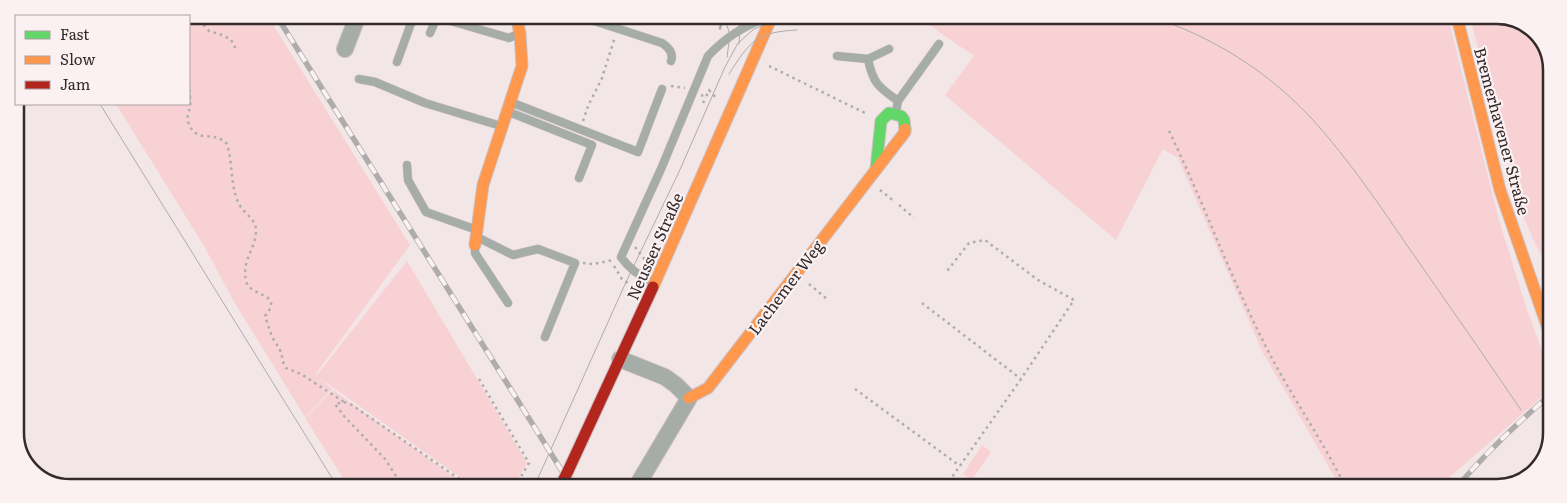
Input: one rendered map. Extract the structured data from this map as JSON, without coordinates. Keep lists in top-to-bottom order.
{
  "streets": {
    "main road": ["Bremerhavener Straße", "Neusser Straße", "Lachemer Weg"]
  },
  "legend": ["Fast", "Slow", "Jam"]
}
